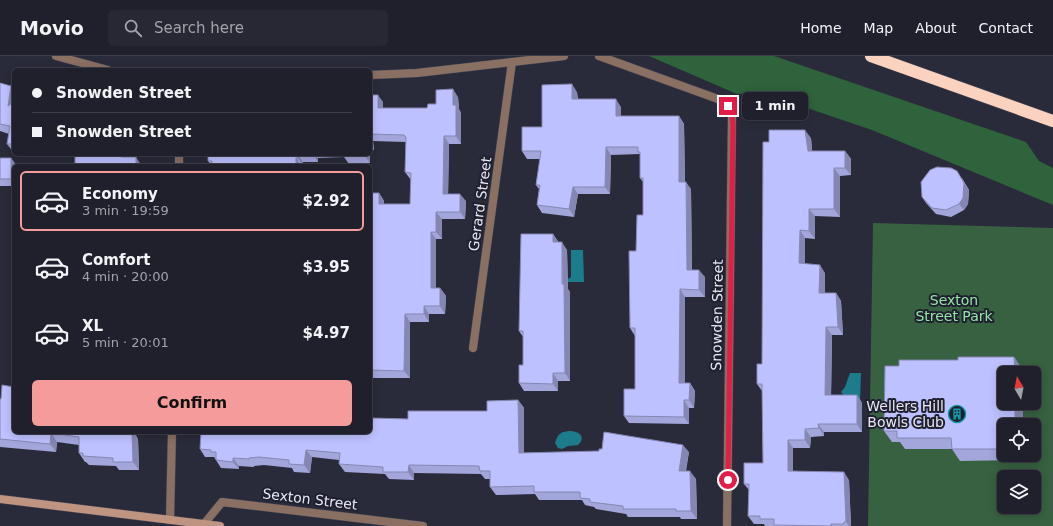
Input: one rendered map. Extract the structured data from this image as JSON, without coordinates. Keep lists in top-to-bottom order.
{
  "streets": {
    "street": ["Gerard Street", "Snowden Street", "Sexton Street"]
  },
  "parks": ["Sexton Street Park"],
  "places": {
    "building": ["Wellers Hill Bowls Club"]
  },
  "north": "top",
  "page": {
    "header": "Movio",
    "search": "Search here",
    "nav": [
      "Home",
      "Map",
      "About",
      "Contact"
    ],
    "banner": ["Snowden Street", "Snowden Street"],
    "bubble": "1 min",
    "list": [
      {
        "name": "Economy",
        "note": "3 min · 19:59",
        "value": "$2.92"
      },
      {
        "name": "Comfort",
        "note": "4 min · 20:00",
        "value": "$3.95"
      },
      {
        "name": "XL",
        "note": "5 min · 20:01",
        "value": "$4.97"
      }
    ],
    "buttons": "Confirm"
  }
}
